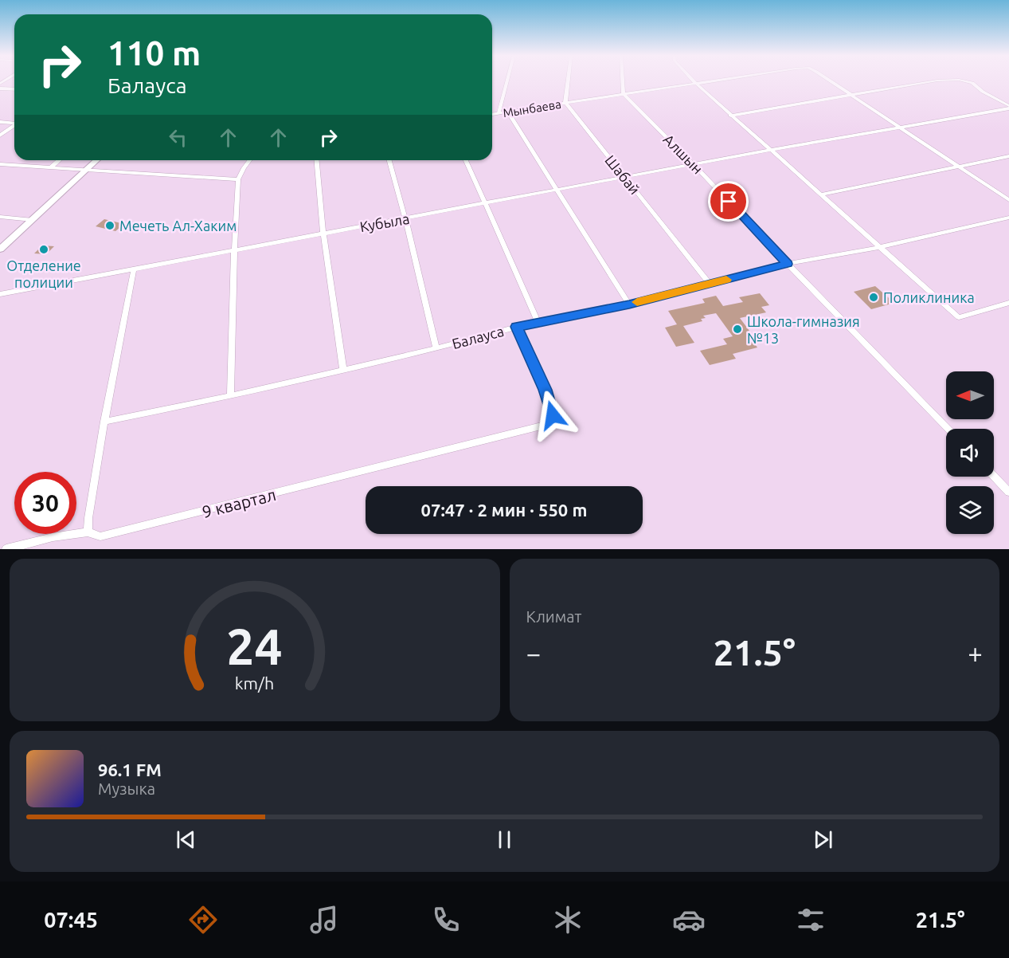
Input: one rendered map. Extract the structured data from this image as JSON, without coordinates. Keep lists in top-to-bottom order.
{
  "streets": {
    "street": [
      "Мынбаева",
      "Алшын",
      "Шабай",
      "Кубыла",
      "Балауса",
      "9 квартал"
    ]
  },
  "crossings": [
    ["Мынбаева", "Алшын"],
    ["Мынбаева", "Шабай"],
    ["Алшын", "Кубыла"],
    ["Алшын", "Балауса"],
    ["Шабай", "Кубыла"],
    ["Шабай", "Балауса"],
    ["Балауса", "9 квартал"]
  ],
  "places": [
    "Мечеть Ал-Хаким",
    "Отделение полиции",
    "Поликлиника",
    "Школа-гимназия №13"
  ],
  "north": "left",
  "page": {
    "turn": ["110 m", "Балауса"],
    "limit": "30",
    "trip": "07:47 · 2 мин · 550 m",
    "tile": "Климат",
    "heat": ["−", "21.5°", "+"],
    "song": ["96.1 FM", "Музыка"],
    "tabs": ["07:45", "21.5°"],
    "gauge": ["24", "km/h"]
  }
}
